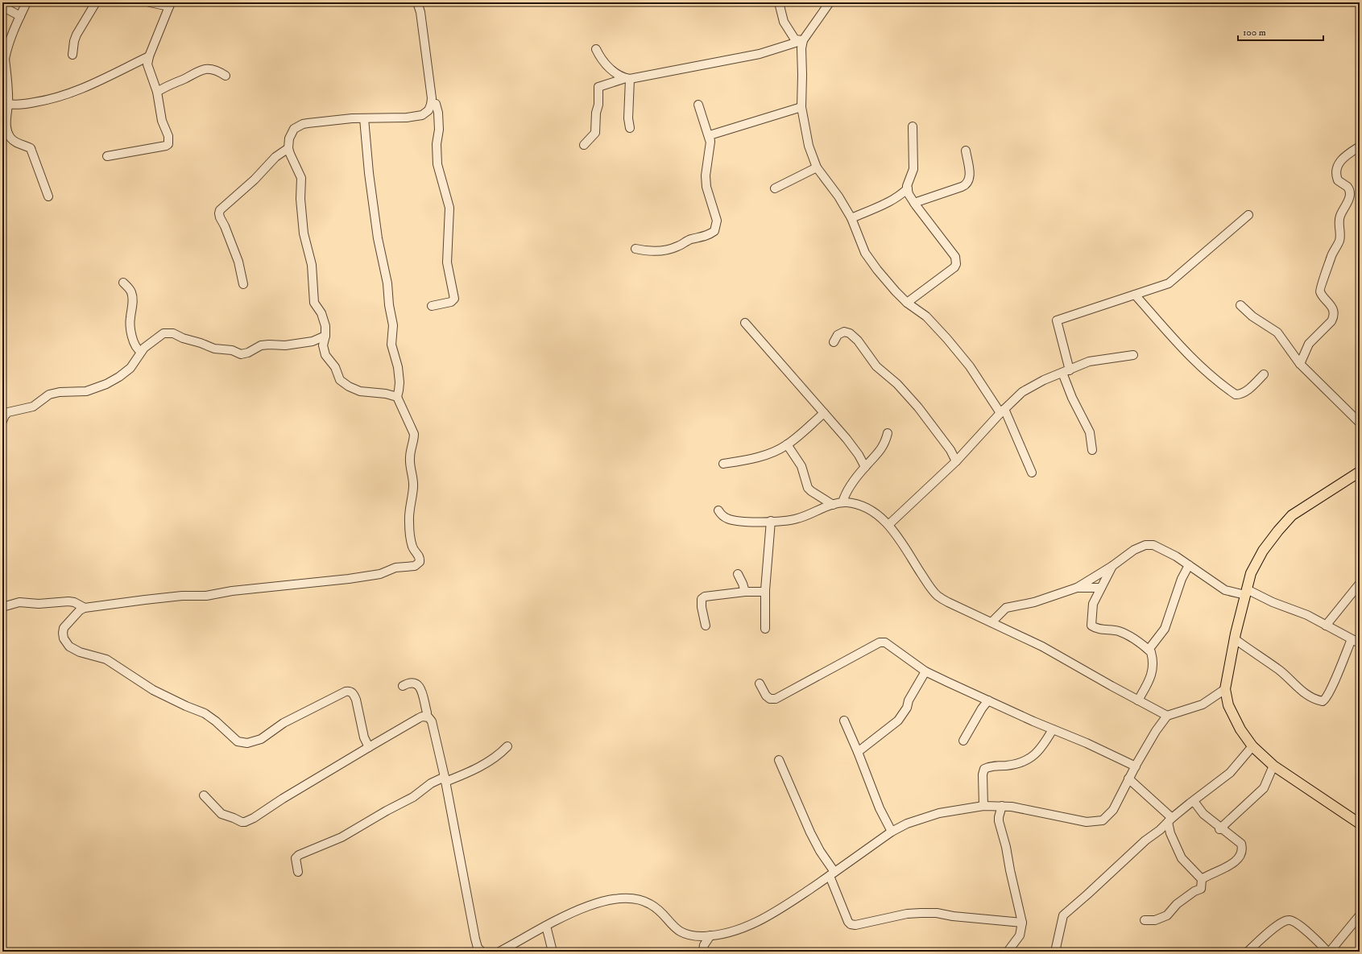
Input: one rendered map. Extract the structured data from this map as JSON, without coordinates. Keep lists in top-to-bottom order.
{
  "scale_bar": "100 m"
}
